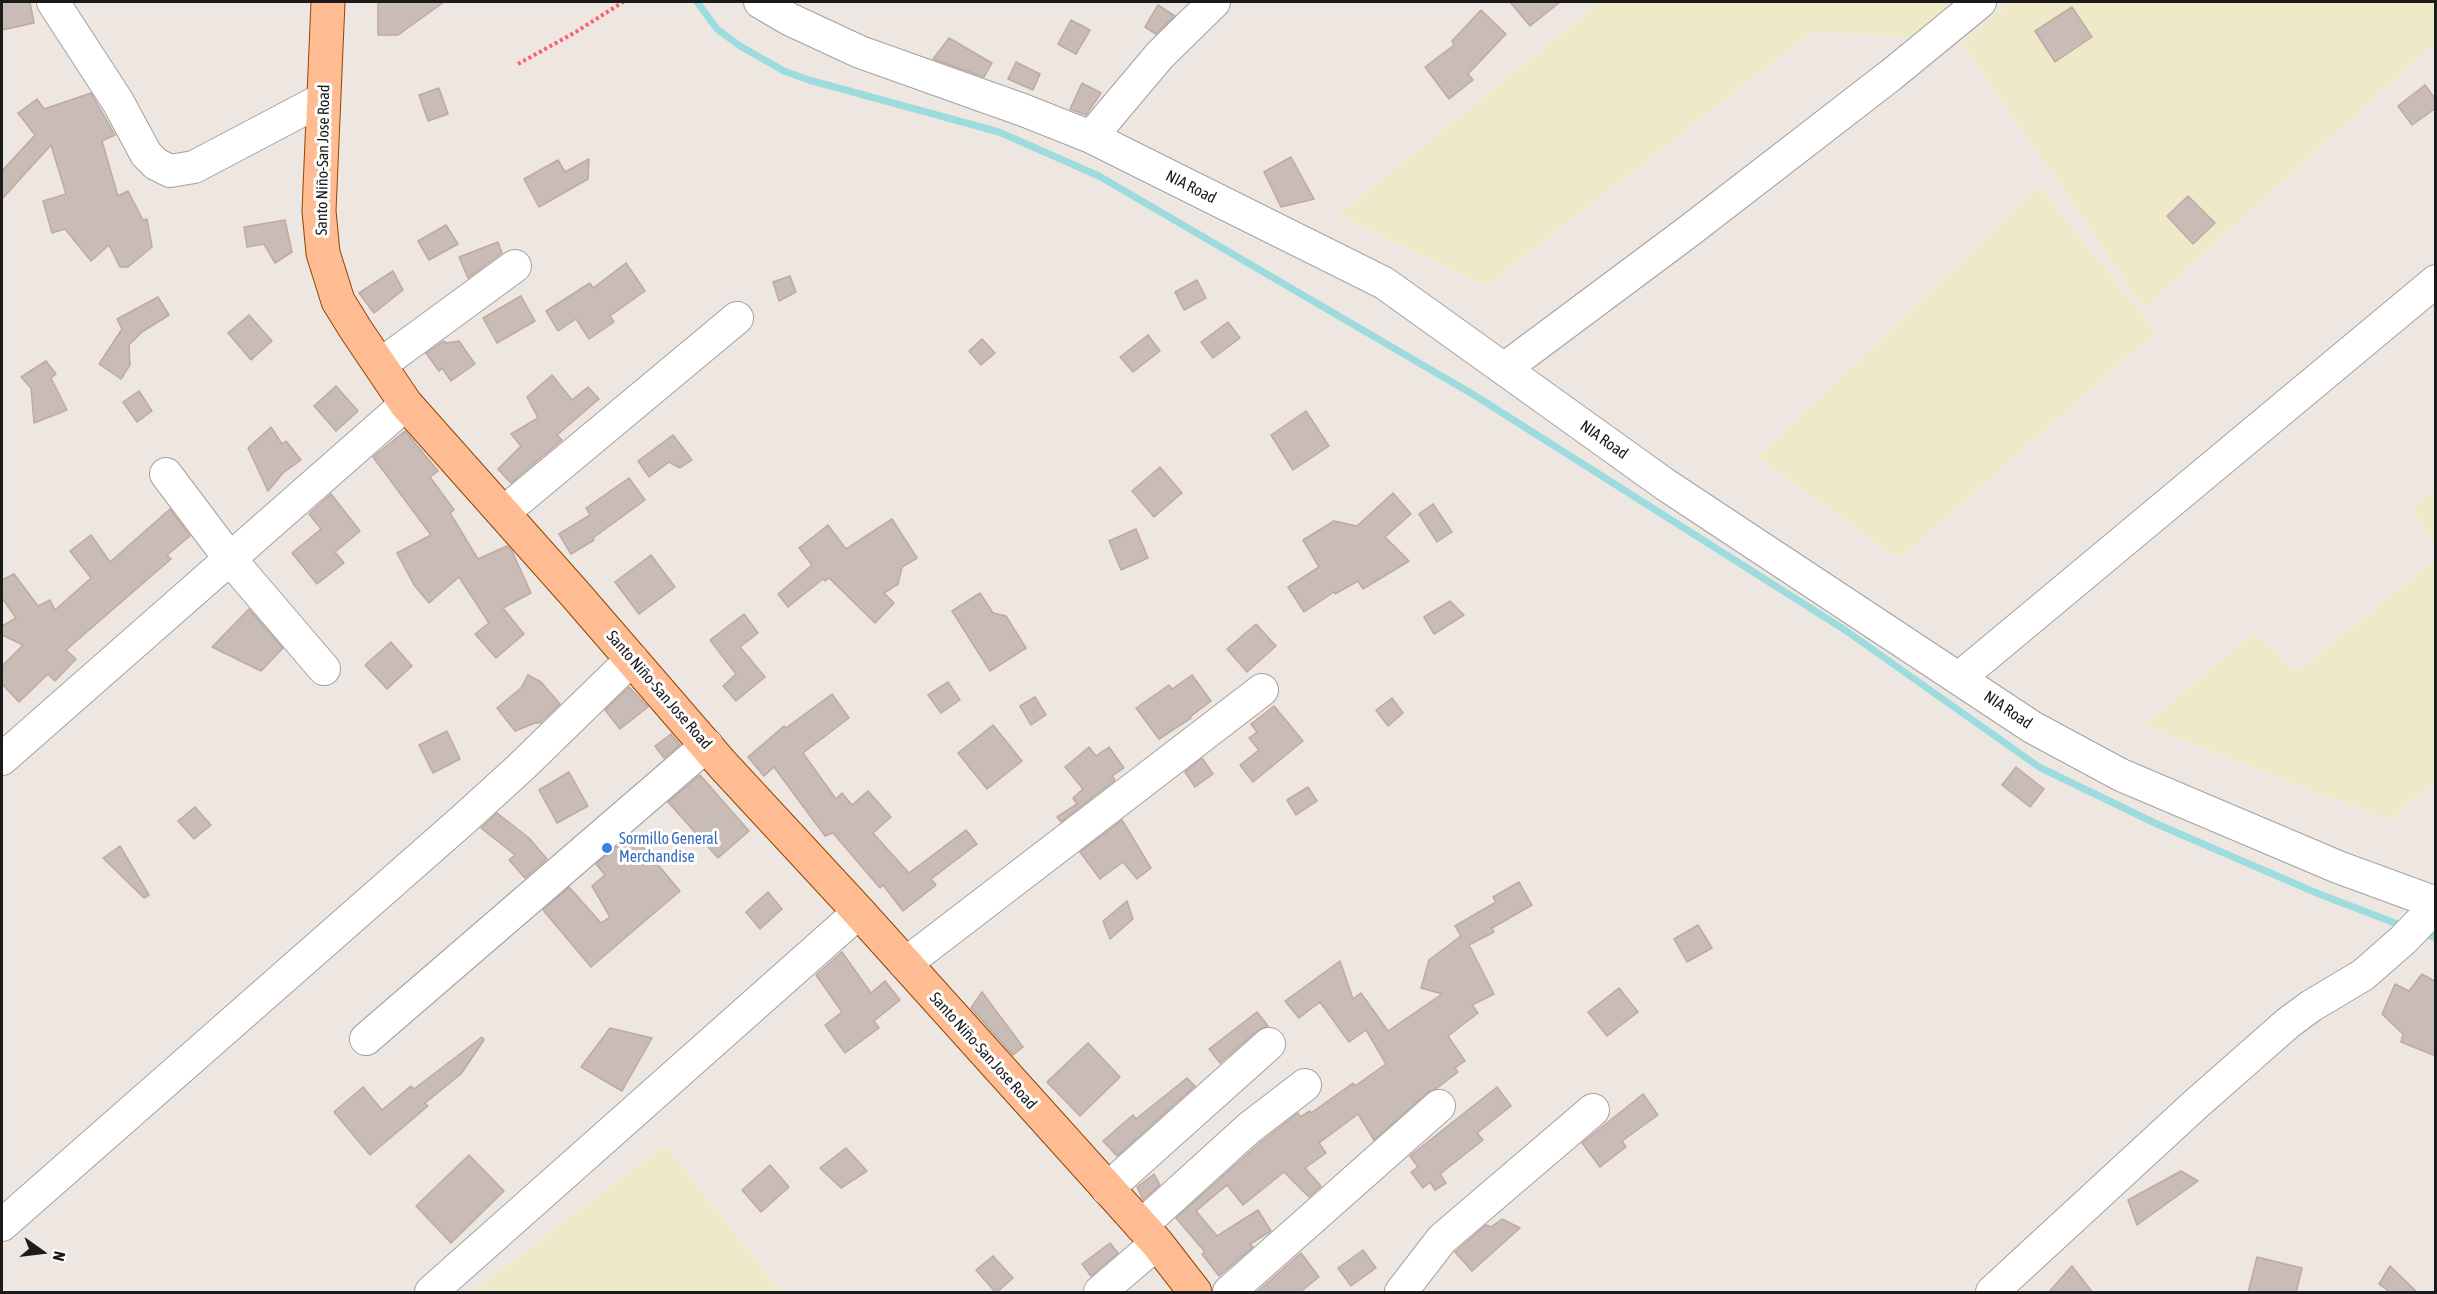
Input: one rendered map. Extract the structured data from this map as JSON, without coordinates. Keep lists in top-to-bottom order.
{
  "streets": {
    "main road": ["Santo Niño-San Jose Road"],
    "street": ["NIA Road"]
  },
  "places": ["Sormillo General Merchandise"],
  "north": "right"
}
